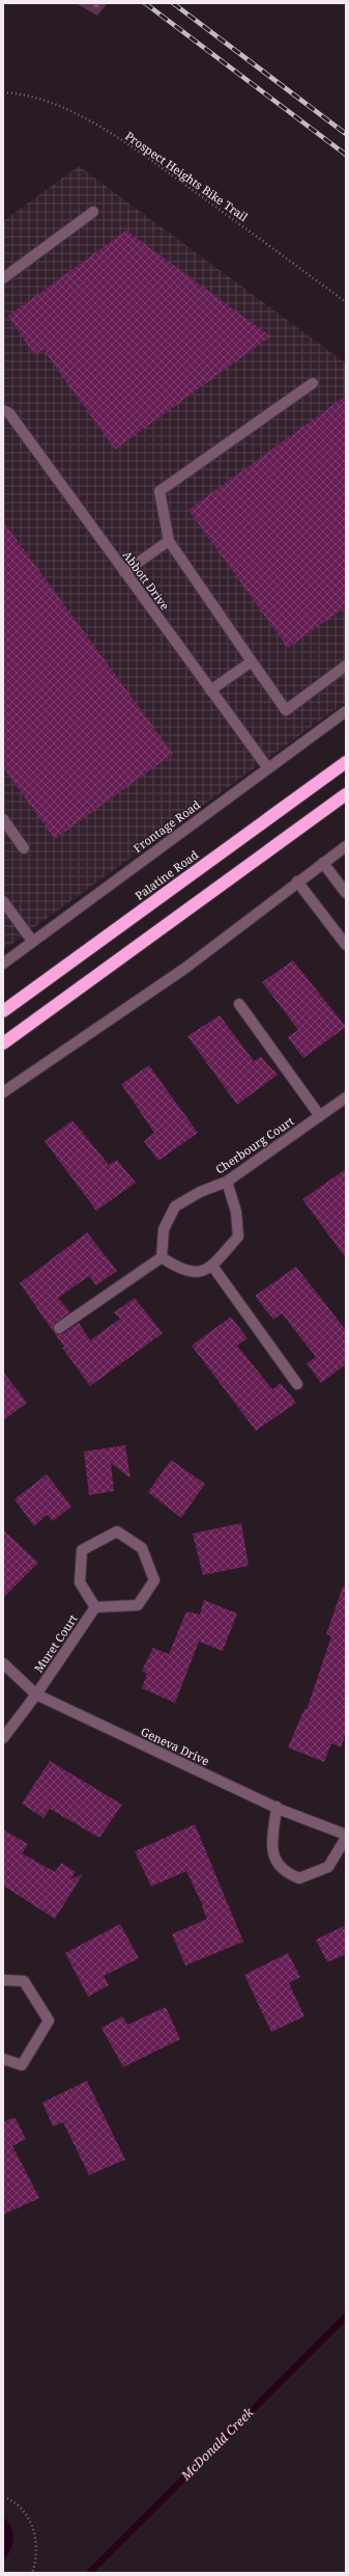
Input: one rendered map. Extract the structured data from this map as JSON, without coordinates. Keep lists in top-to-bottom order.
{
  "streets": {
    "highway": ["Palatine Road"],
    "street": [
      "Abbott Drive",
      "Frontage Road",
      "Cherbourg Court",
      "Muret Court",
      "Geneva Drive"
    ],
    "path": ["Prospect Heights Bike Trail"]
  },
  "crossings": [
    ["Abbott Drive", "Frontage Road"],
    ["Muret Court", "Geneva Drive"]
  ],
  "water": ["McDonald Creek"]
}
